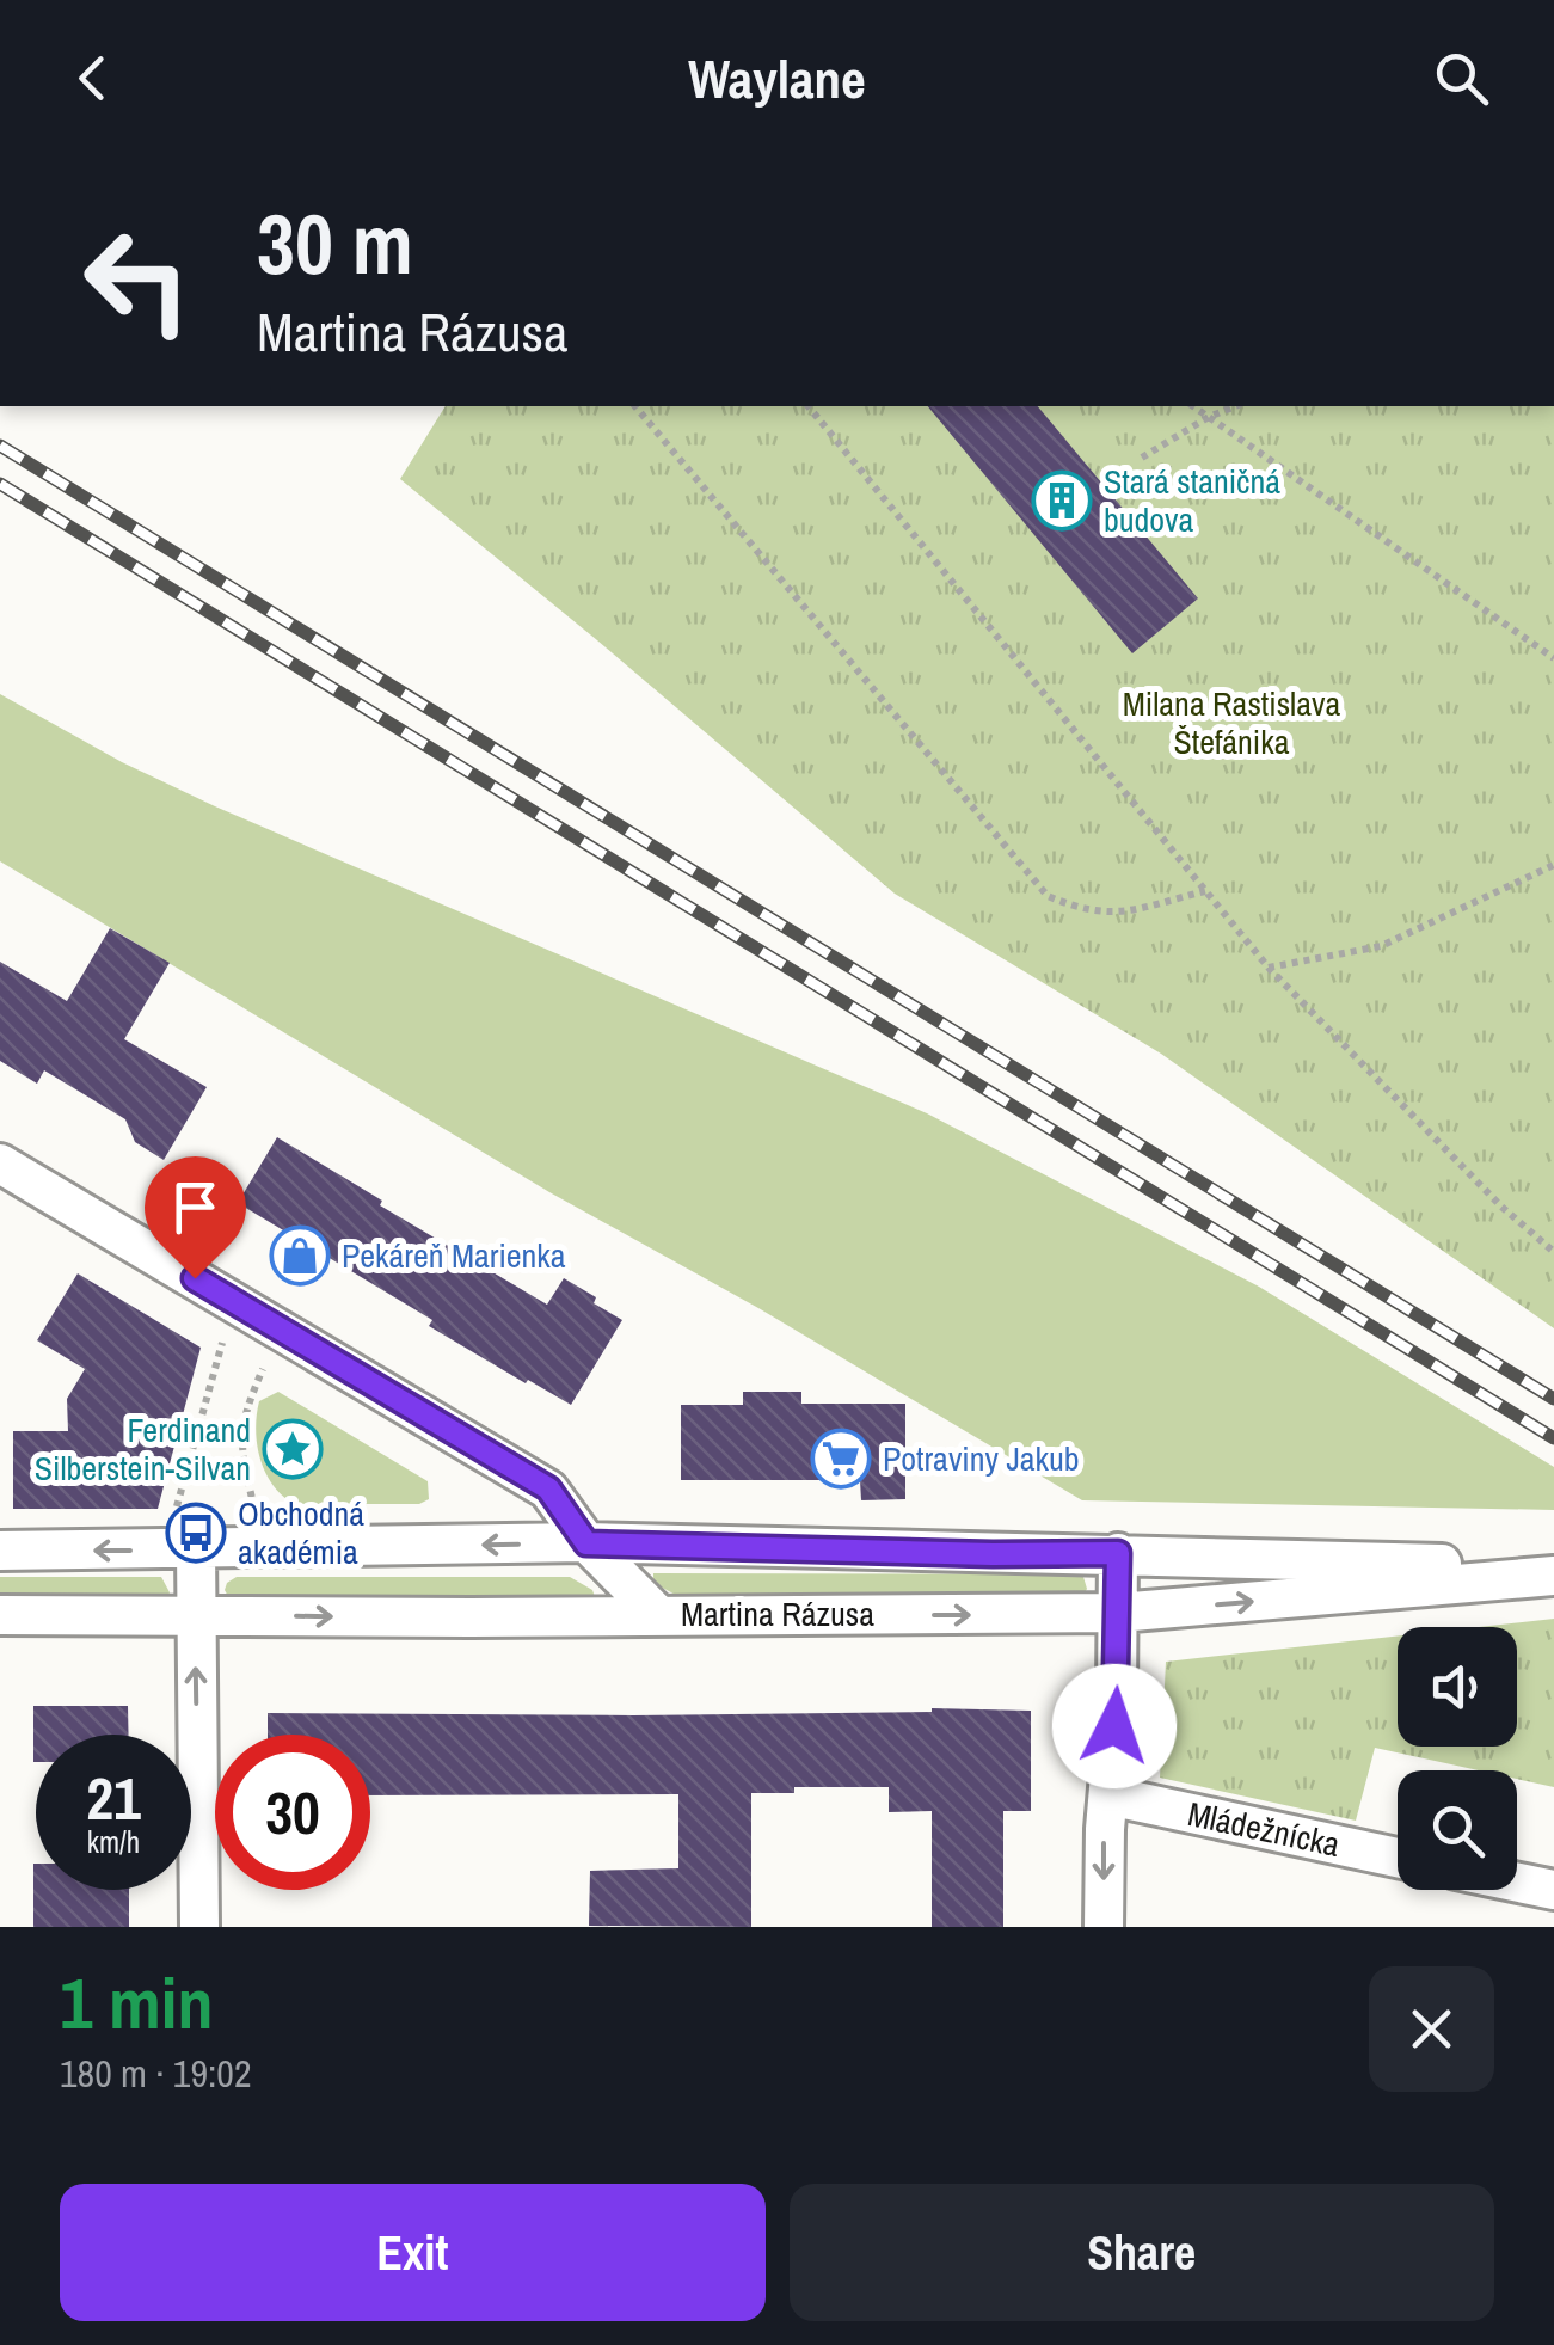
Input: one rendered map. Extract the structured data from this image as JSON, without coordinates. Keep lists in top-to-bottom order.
{
  "streets": {
    "street": ["Martina Rázusa", "Mládežnícka"]
  },
  "parks": ["Milana Rastislava Štefánika"],
  "places": {
    "building": ["Stará staničná budova"],
    "shop": ["Pekáreň Marienka"],
    "place": ["Ferdinand Silberstein-Silvan"],
    "supermarket": ["Potraviny Jakub"],
    "bus stop": ["Obchodná akadémia"]
  },
  "page": {
    "header": "Waylane",
    "turn": ["30 m", "Martina Rázusa"],
    "speed": "21 km/h",
    "limit": "30",
    "heading": ["1 min", "180 m · 19:02"],
    "buttons": ["Exit", "Share"]
  }
}
